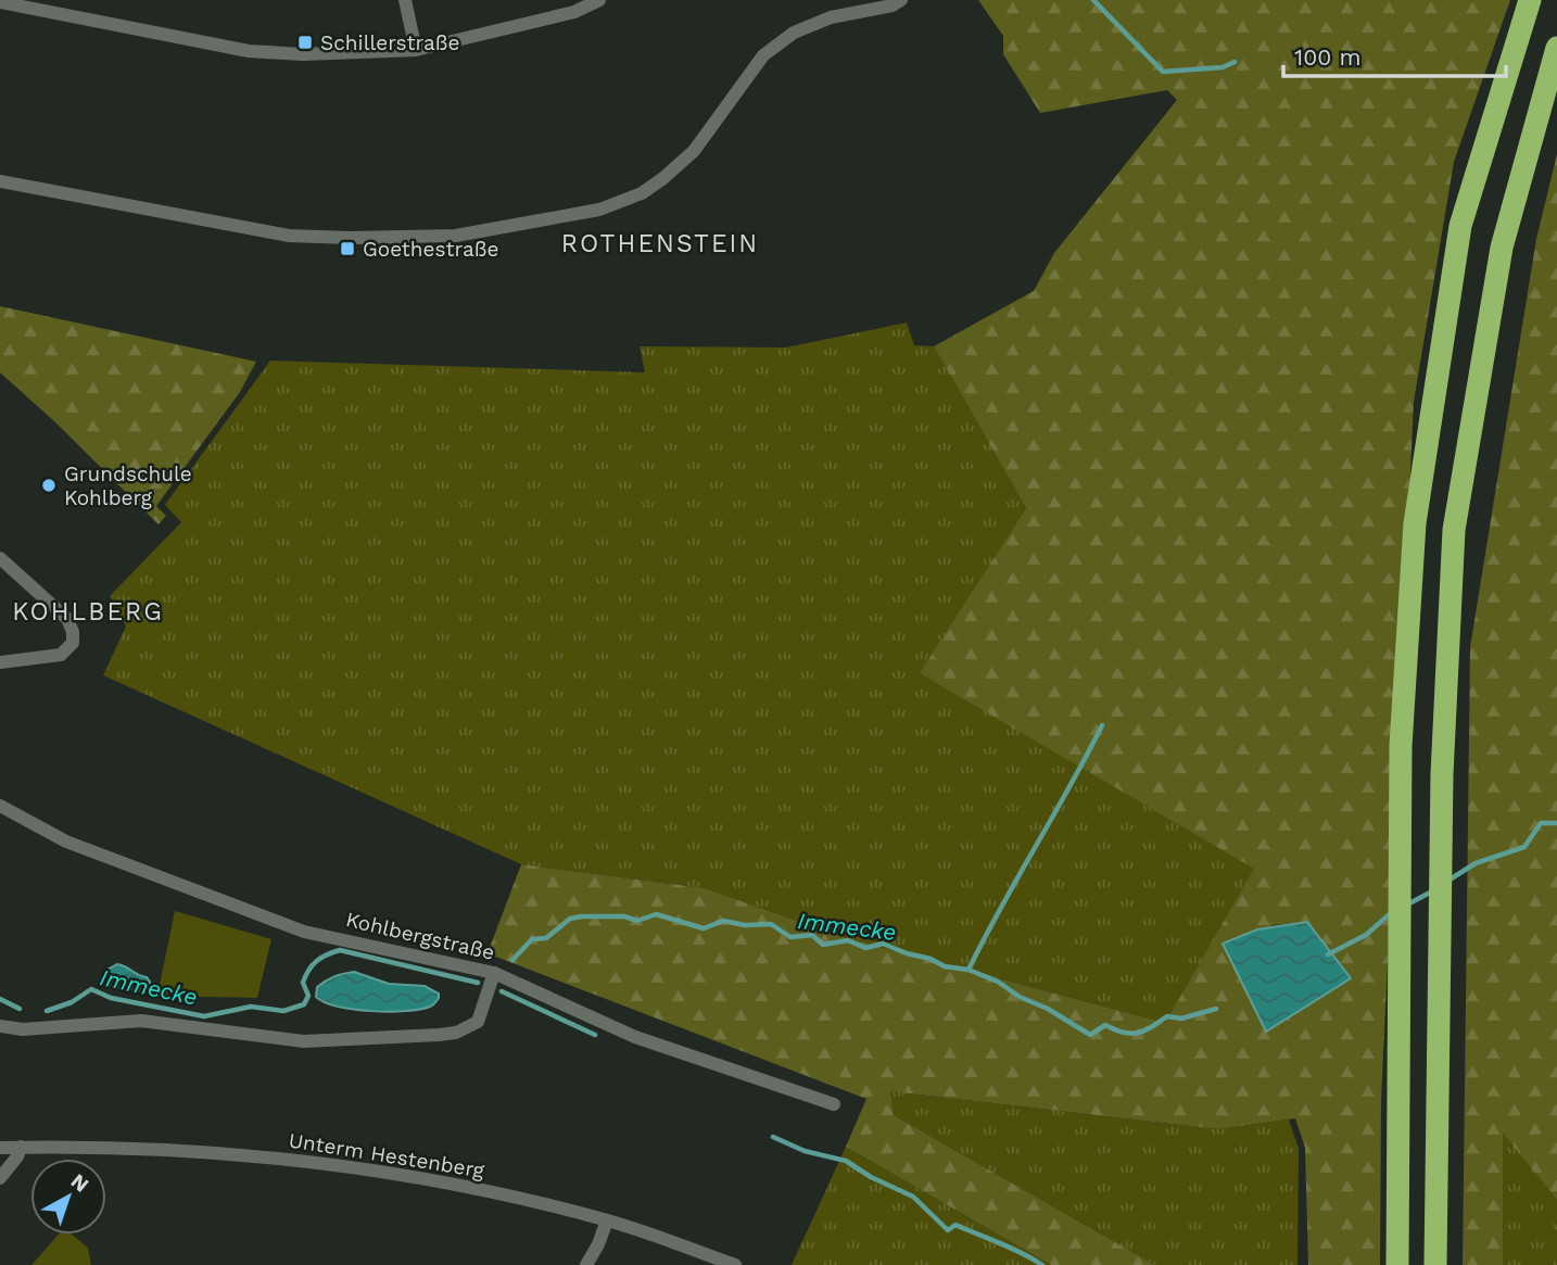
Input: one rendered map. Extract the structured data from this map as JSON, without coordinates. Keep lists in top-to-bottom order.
{
  "streets": {
    "street": ["Kohlbergstraße", "Unterm Hestenberg"]
  },
  "districts": ["ROTHENSTEIN", "KOHLBERG"],
  "water": ["Immecke"],
  "places": {
    "transit": ["Schillerstraße", "Goethestraße"],
    "other": ["Grundschule Kohlberg"]
  },
  "scale_bar": "100 m",
  "north": "top right"
}
